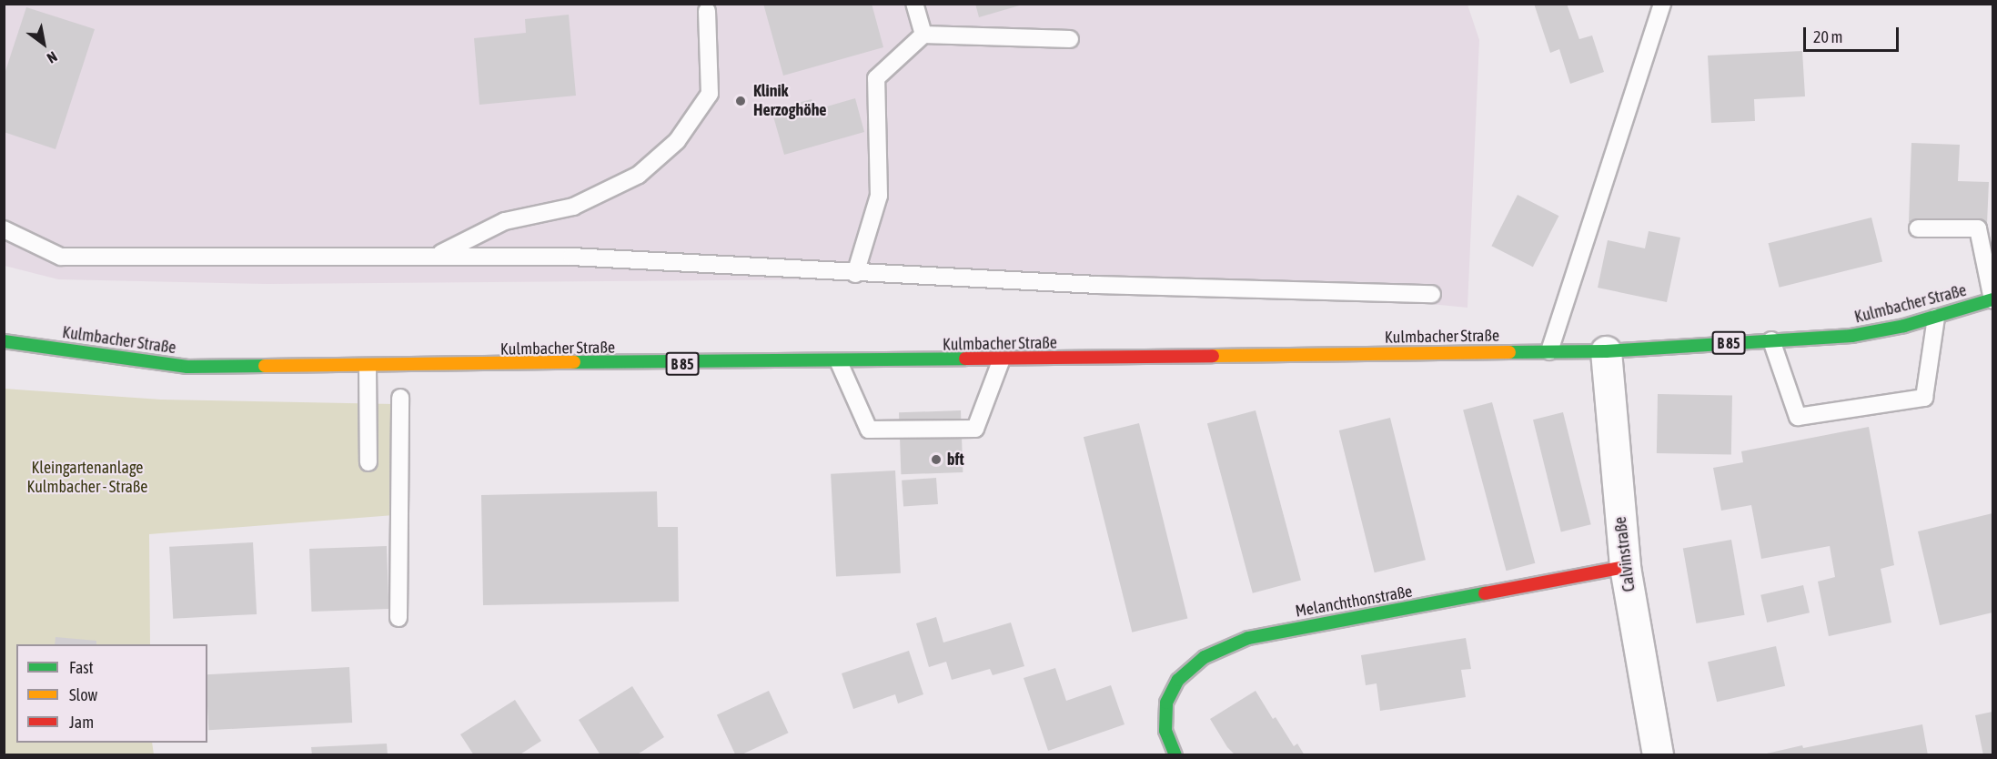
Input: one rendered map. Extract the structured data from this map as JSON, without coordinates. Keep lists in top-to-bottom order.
{
  "streets": {
    "main road": ["Kulmbacher Straße", "B 85", "Melanchthonstraße"],
    "street": ["Calvinstraße"]
  },
  "crossings": [
    ["Kulmbacher Straße", "Calvinstraße"],
    ["Calvinstraße", "Melanchthonstraße"]
  ],
  "parks": ["Kleingartenanlage Kulmbacher - Straße"],
  "places": ["Klinik Herzoghöhe", "bft"],
  "legend": ["Fast", "Slow", "Jam"],
  "scale_bar": "20 m",
  "north": "bottom right"
}
